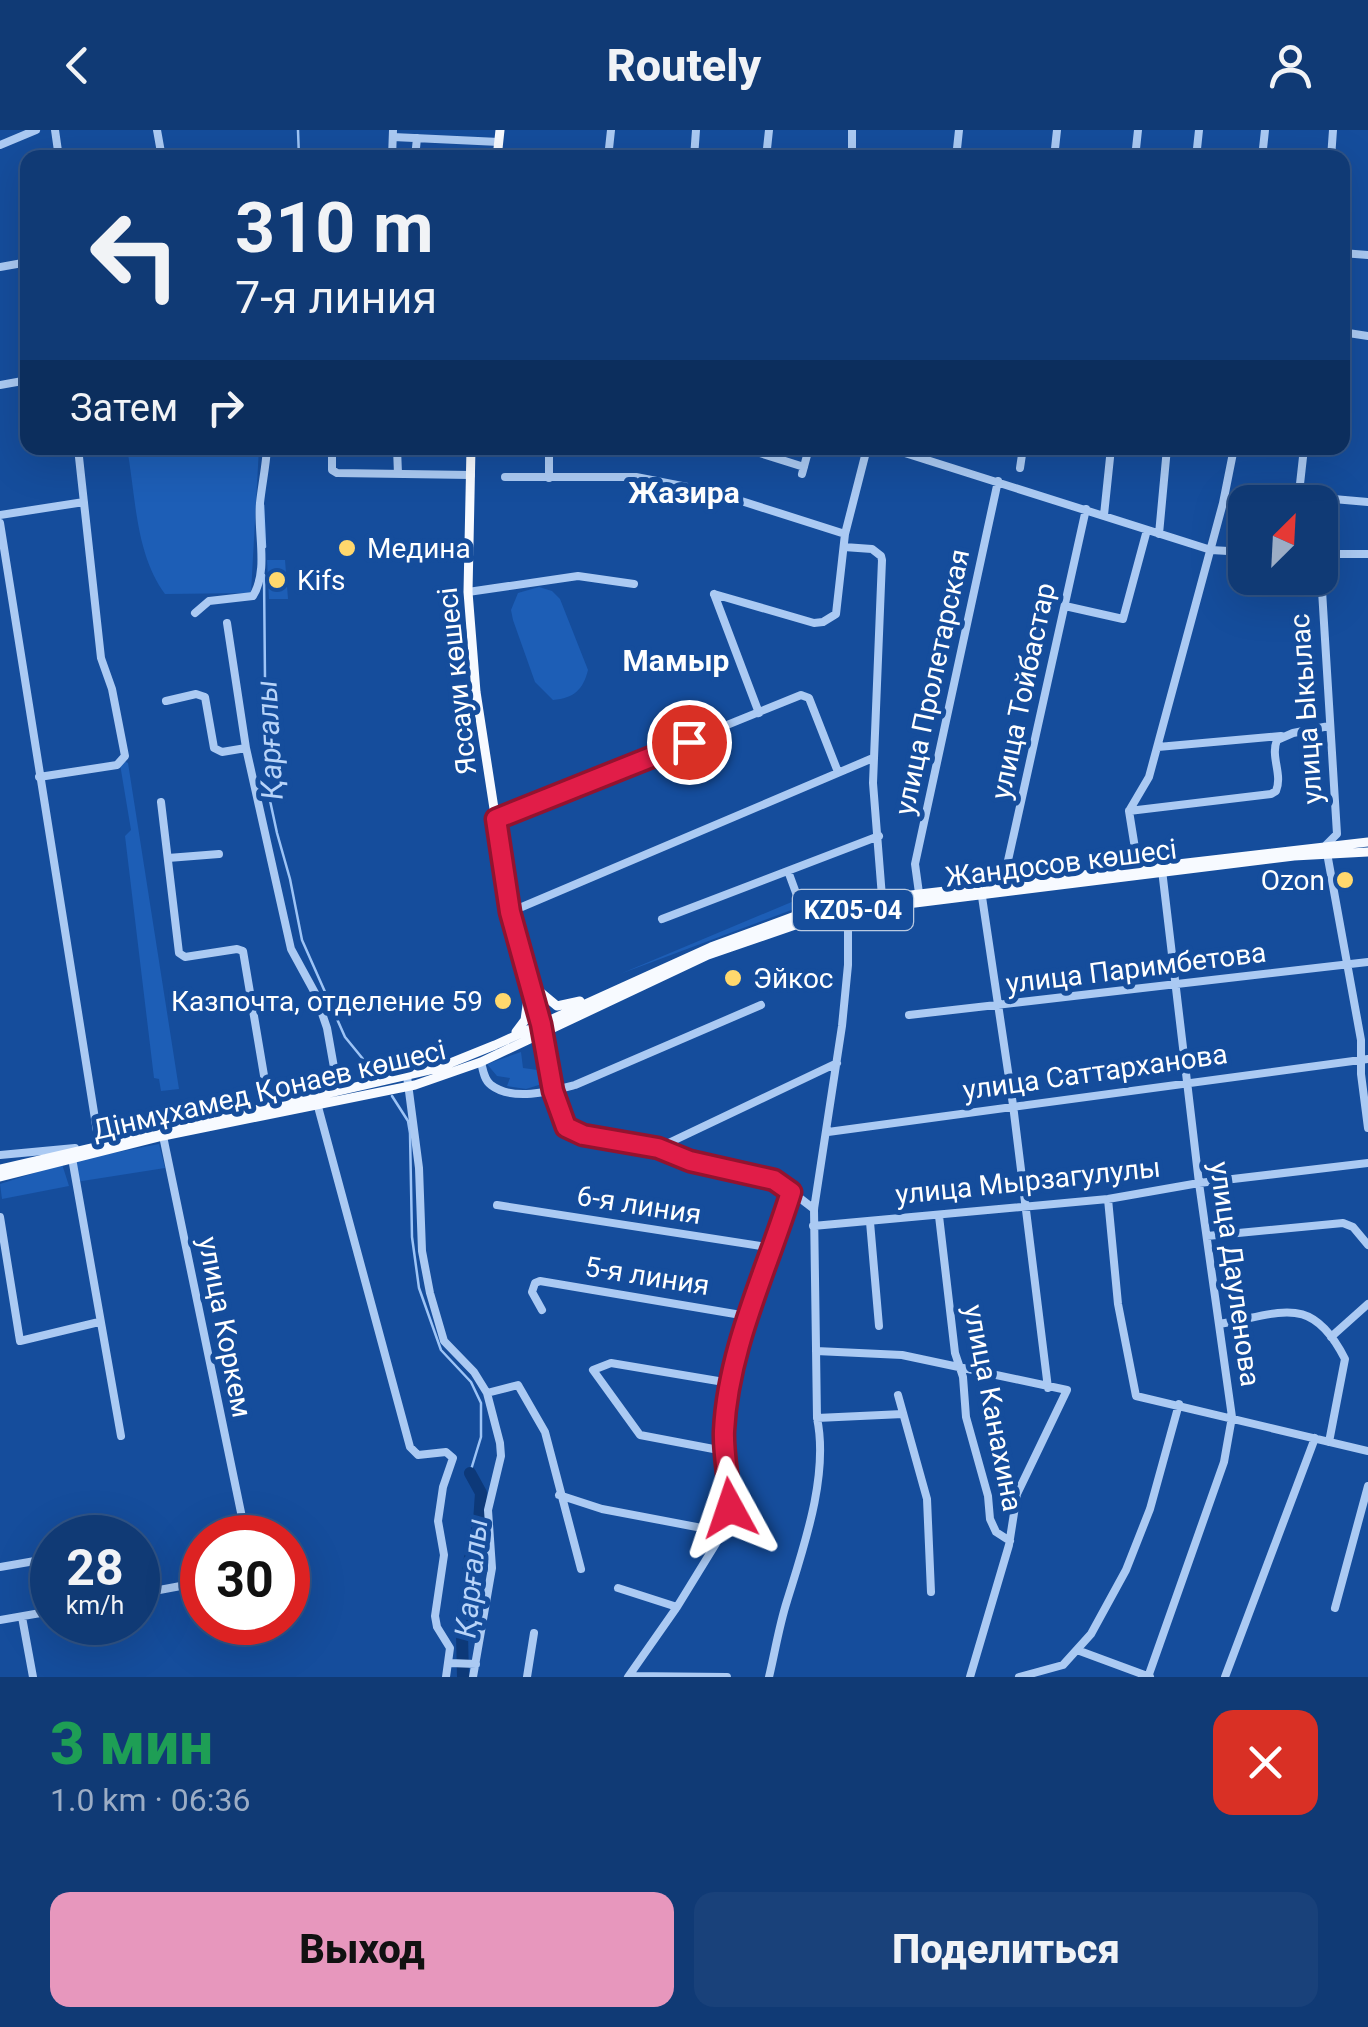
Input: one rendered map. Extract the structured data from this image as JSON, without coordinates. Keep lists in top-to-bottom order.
{
  "streets": {
    "main road": [
      "Яссауи көшесі",
      "Жандосов көшесі",
      "KZ05-04",
      "Дінмұхамед Қонаев көшесі"
    ],
    "street": [
      "улица Пролетарская",
      "улица Тойбастар",
      "улица Ыкылас",
      "улица Паримбетова",
      "улица Саттарханова",
      "улица Мырзагулулы",
      "6-я линия",
      "улица Дауленова",
      "5-я линия",
      "улица Коркем",
      "улица Канахина"
    ]
  },
  "crossings": [
    ["Яссауи көшесі", "Жандосов көшесі"],
    ["Яссауи көшесі", "KZ05-04"],
    ["Яссауи көшесі", "Дінмұхамед Қонаев көшесі"],
    ["улица Пролетарская", "Жандосов көшесі"],
    ["улица Тойбастар", "Жандосов көшесі"],
    ["улица Ыкылас", "Жандосов көшесі"],
    ["Жандосов көшесі", "KZ05-04"],
    ["Жандосов көшесі", "Дінмұхамед Қонаев көшесі"],
    ["Жандосов көшесі", "улица Дауленова"],
    ["KZ05-04", "Дінмұхамед Қонаев көшесі"],
    ["улица Паримбетова", "улица Дауленова"],
    ["улица Саттарханова", "улица Дауленова"],
    ["Дінмұхамед Қонаев көшесі", "улица Коркем"],
    ["улица Мырзагулулы", "улица Дауленова"],
    ["улица Мырзагулулы", "улица Канахина"]
  ],
  "districts": ["Жазира", "Мамыр"],
  "water": ["Қарғалы"],
  "places": [
    "Медина",
    "Kifs",
    "Ozon",
    "Эйкос",
    "Казпочта, отделение 59"
  ],
  "north": "top right",
  "page": {
    "header": "Routely",
    "turn": ["310 m", "7-я линия"],
    "then": "Затем",
    "speed": "28 km/h",
    "limit": "30",
    "heading": ["3 мин", "1.0 km · 06:36"],
    "buttons": ["Выход", "Поделиться"]
  }
}
